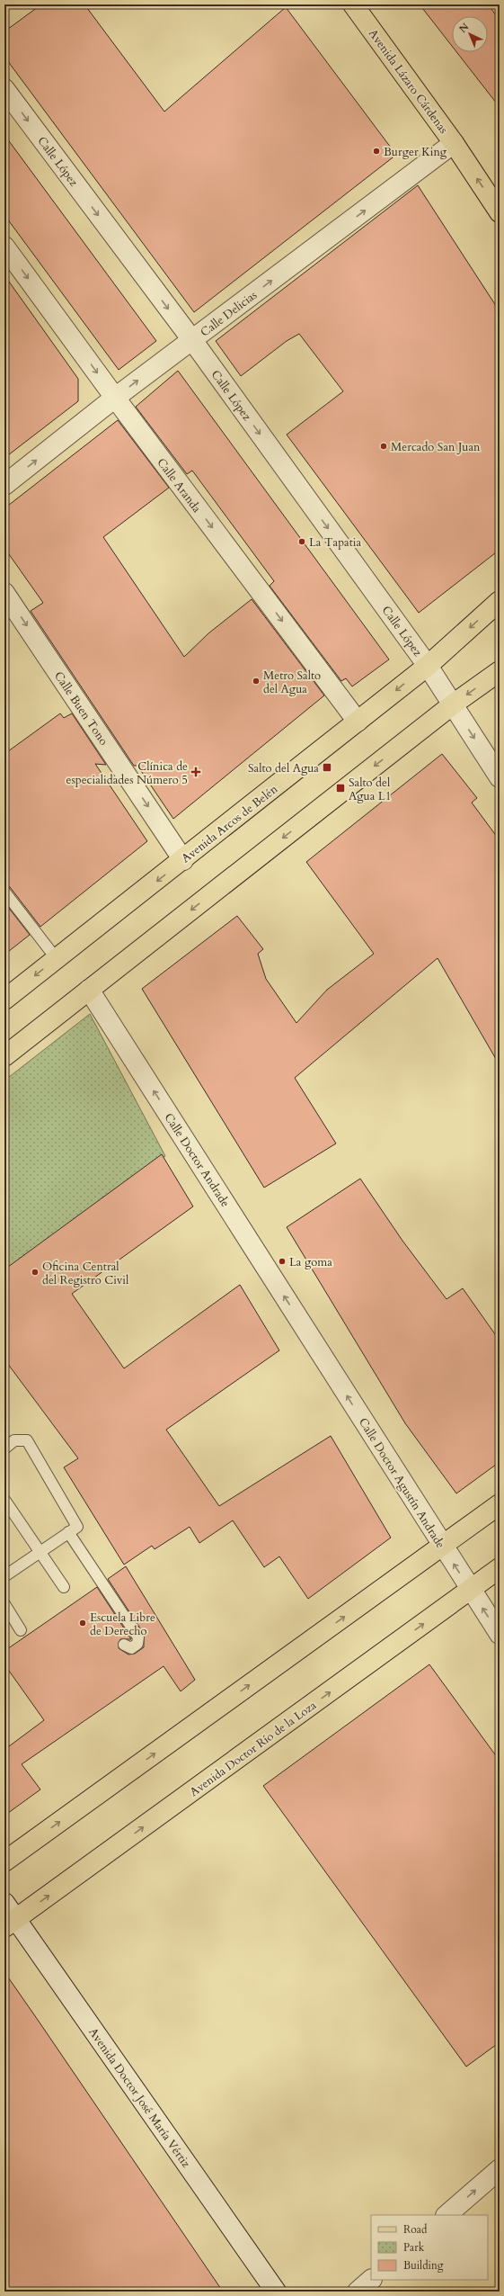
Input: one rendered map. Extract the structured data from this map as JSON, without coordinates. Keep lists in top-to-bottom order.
{
  "streets": {
    "main road": ["Avenida Lázaro Cárdenas", "Avenida Arcos de Belén", "Avenida Doctor Río de la Loza"],
    "street": [
      "Calle López",
      "Calle Delicias",
      "Calle Aranda",
      "Calle Buen Tono",
      "Calle Doctor Andrade",
      "Calle Doctor Agustín Andrade",
      "Avenida Doctor José María Vértiz"
    ]
  },
  "crossings": [
    ["Avenida Lázaro Cárdenas", "Calle Delicias"],
    ["Calle López", "Calle Delicias"],
    ["Calle López", "Avenida Arcos de Belén"],
    ["Calle Delicias", "Calle Aranda"],
    ["Calle Aranda", "Avenida Arcos de Belén"],
    ["Calle Buen Tono", "Avenida Arcos de Belén"],
    ["Calle Doctor Andrade", "Calle Doctor Agustín Andrade"],
    ["Calle Doctor Agustín Andrade", "Avenida Doctor Río de la Loza"],
    ["Avenida Doctor Río de la Loza", "Avenida Doctor José María Vértiz"]
  ],
  "one_way": [
    "Calle López",
    "Calle Delicias",
    "Calle Aranda",
    "Calle Buen Tono",
    "Calle Doctor Andrade",
    "Calle Doctor Agustín Andrade"
  ],
  "places": {
    "other": [
      "Burger King",
      "Mercado San Juan",
      "La Tapatia",
      "Metro Salto del Agua",
      "La goma",
      "Oficina Central del Registro Civil",
      "Escuela Libre de Derecho"
    ],
    "transit": ["Salto del Agua", "Salto del Agua L1"],
    "health": ["Clínica de especialidades Número 5"]
  },
  "legend": ["Road", "Park", "Building"],
  "north": "top left"
}
